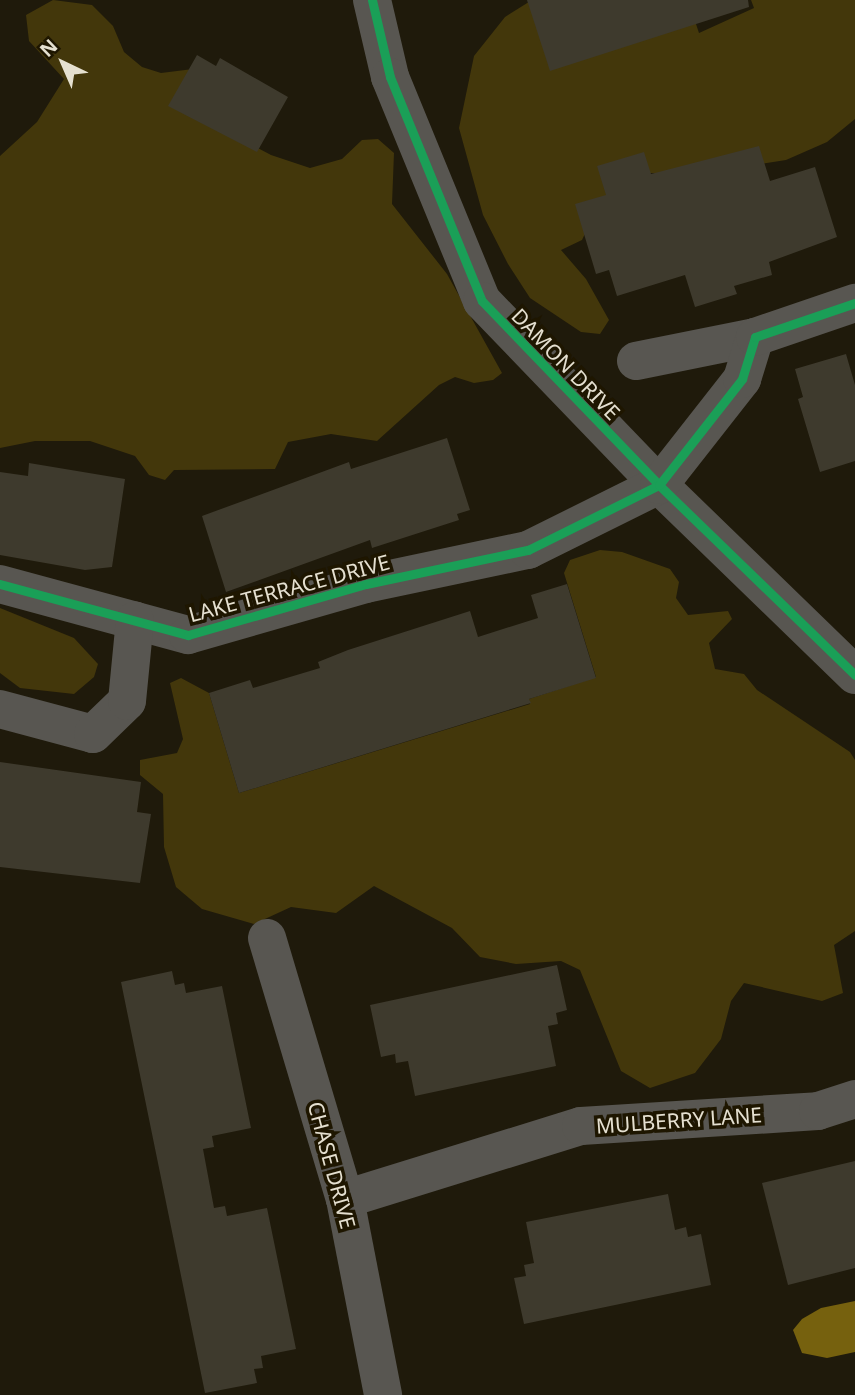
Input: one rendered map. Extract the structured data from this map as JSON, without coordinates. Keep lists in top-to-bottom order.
{
  "streets": {
    "street": [
      "DAMON DRIVE",
      "LAKE TERRACE DRIVE",
      "MULBERRY LANE",
      "CHASE DRIVE"
    ]
  },
  "crossings": [
    ["DAMON DRIVE", "LAKE TERRACE DRIVE"],
    ["MULBERRY LANE", "CHASE DRIVE"]
  ],
  "north": "top left"
}
